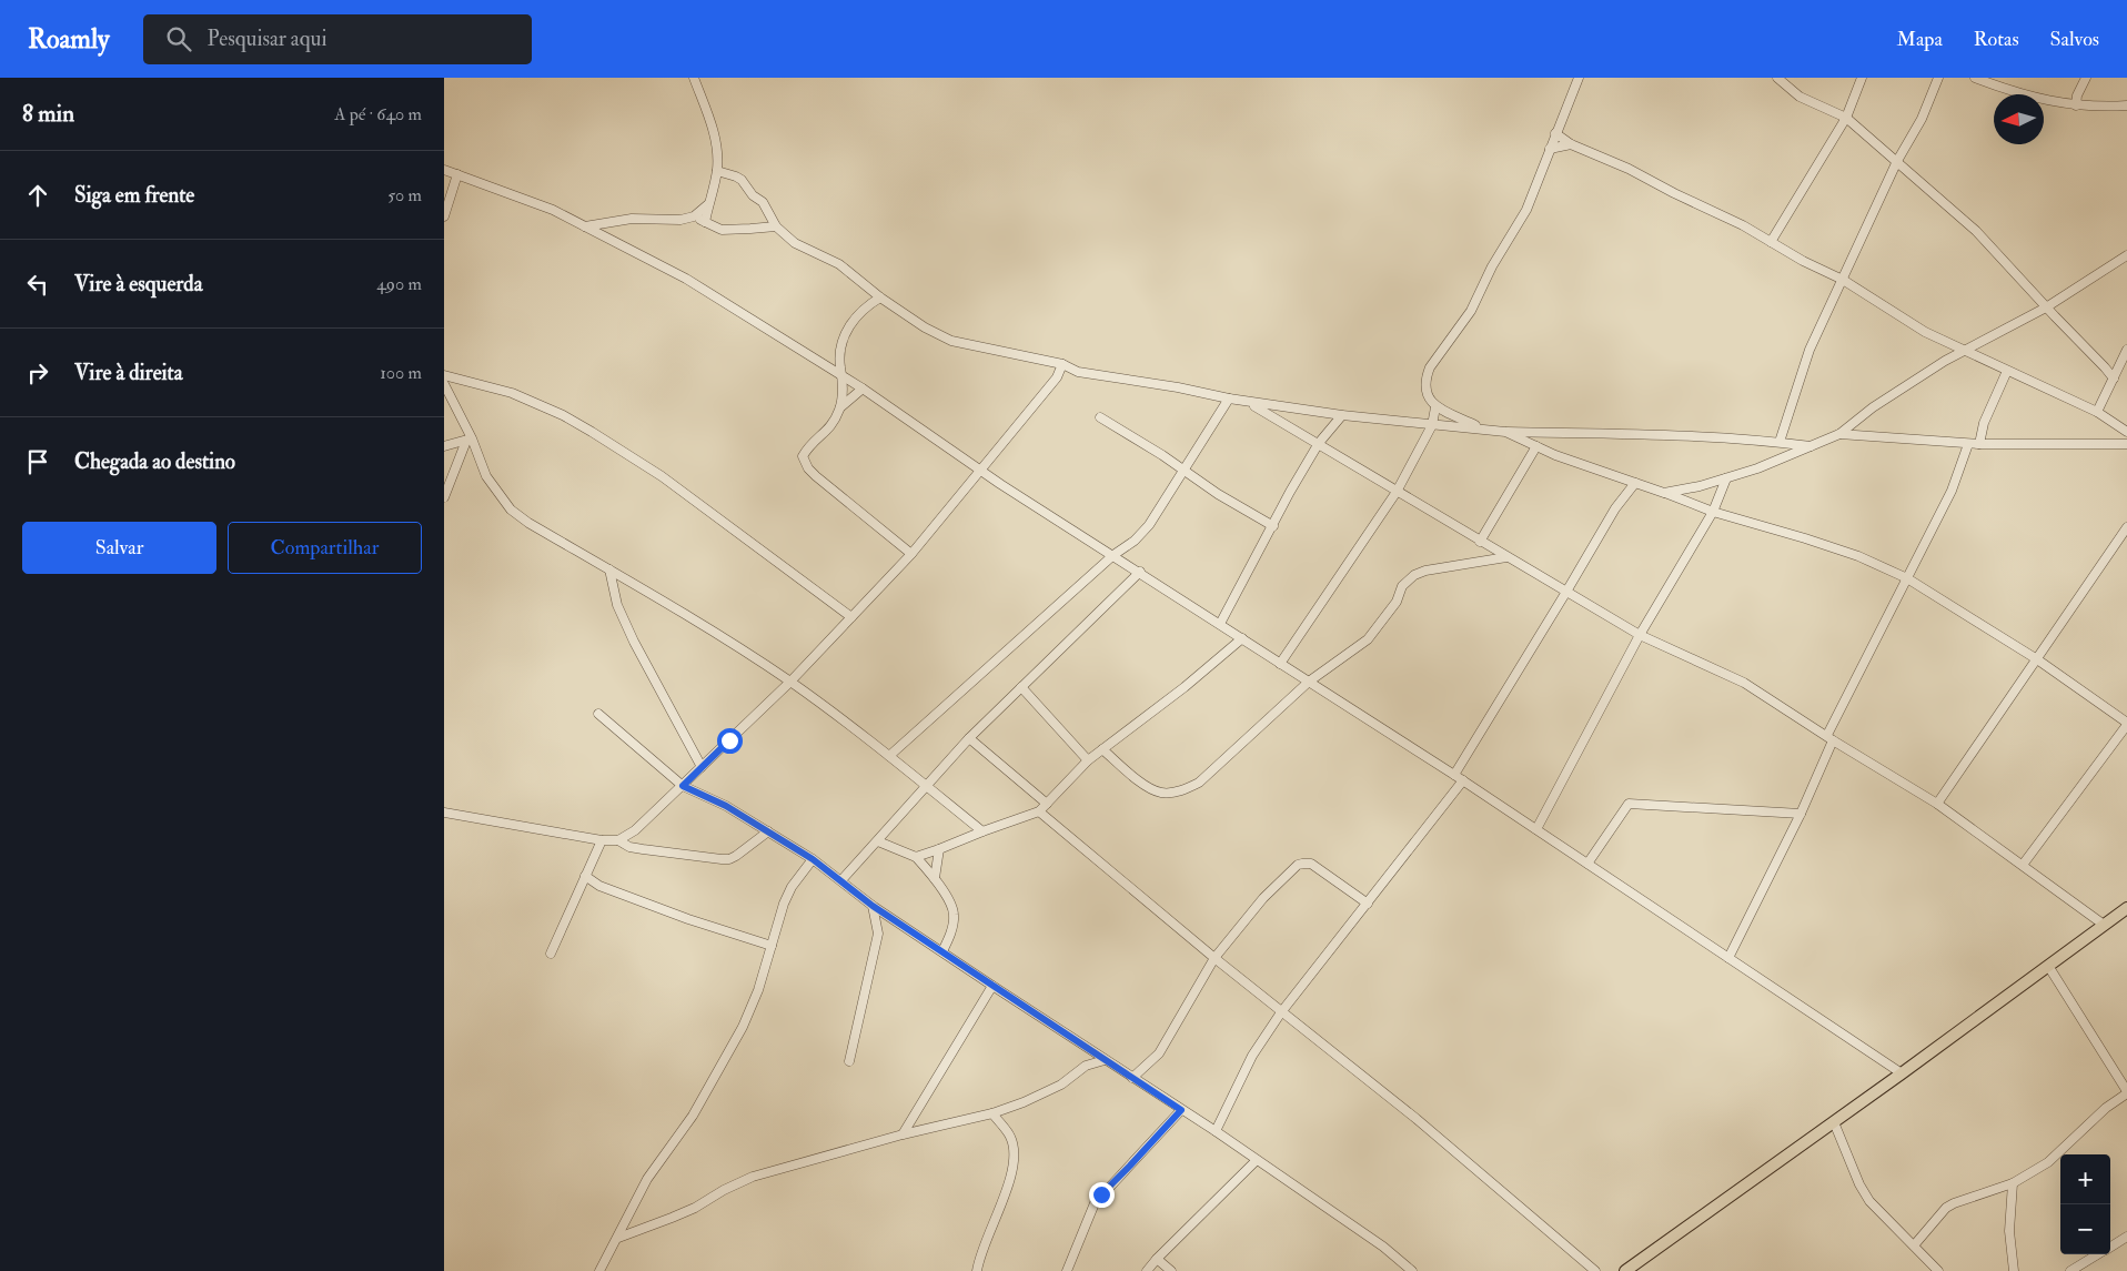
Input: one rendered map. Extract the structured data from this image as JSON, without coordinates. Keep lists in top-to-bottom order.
{
  "north": "left",
  "page": {
    "header": "Roamly",
    "search": "Pesquisar aqui",
    "nav": ["Mapa", "Rotas", "Salvos"],
    "heading": ["8 min", "A pé · 640 m"],
    "list": [
      ["Siga em frente", "50 m"],
      ["Vire à esquerda", "490 m"],
      ["Vire à direita", "100 m"],
      "Chegada ao destino"
    ],
    "buttons": ["Salvar", "Compartilhar"],
    "map_buttons": ["+", "−"]
  }
}
